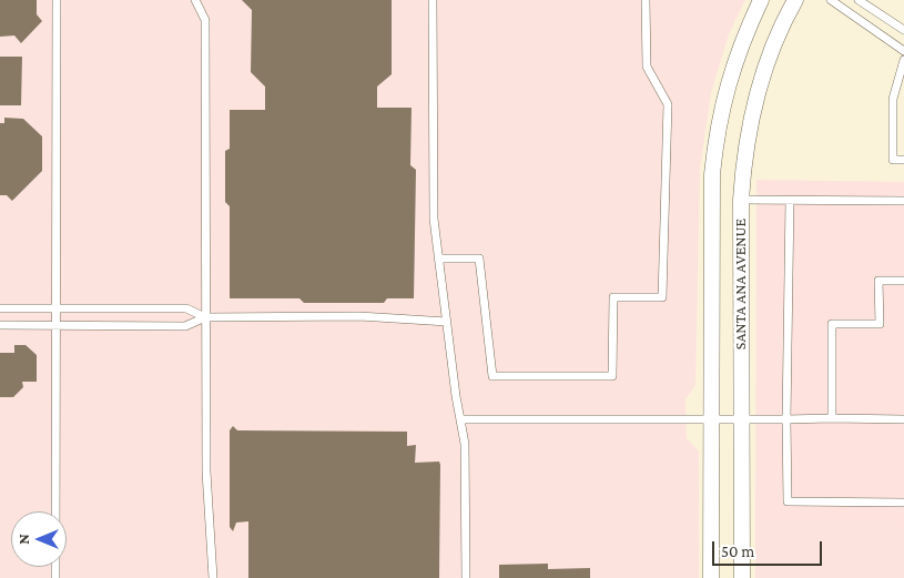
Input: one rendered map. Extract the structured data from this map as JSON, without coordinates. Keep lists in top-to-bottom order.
{
  "streets": {
    "street": ["SANTA ANA AVENUE"]
  },
  "scale_bar": "50 m",
  "north": "left"
}
